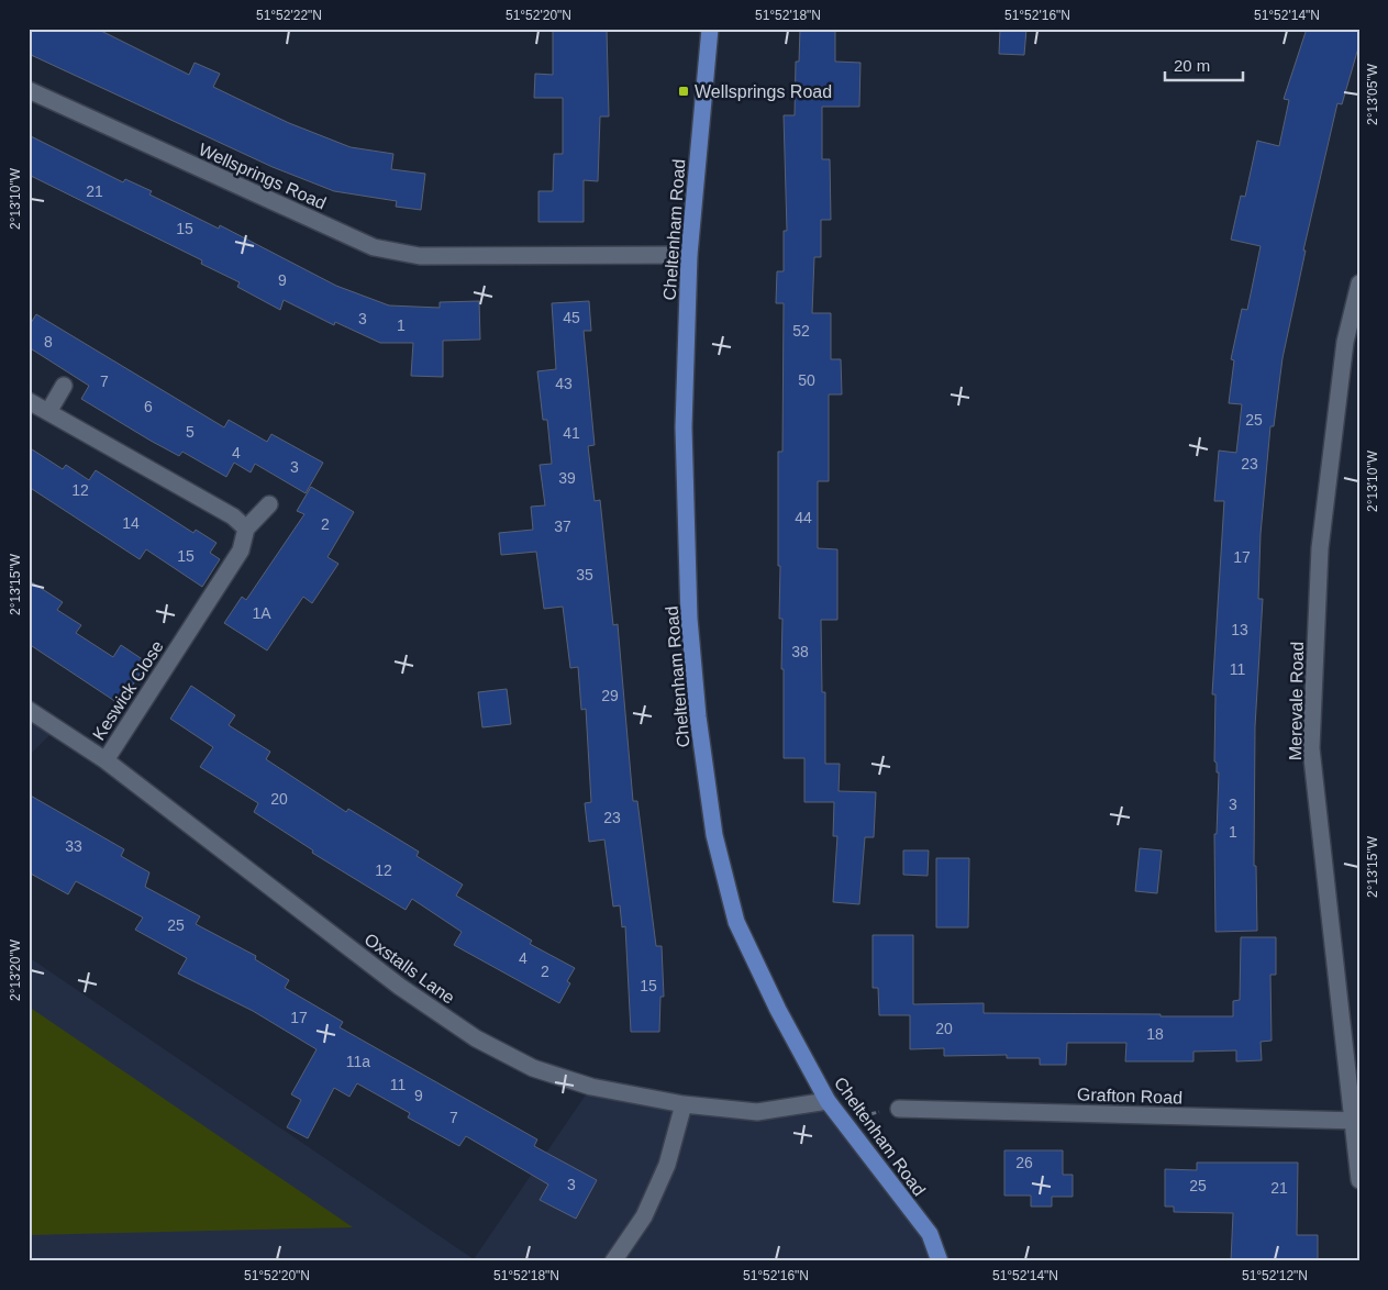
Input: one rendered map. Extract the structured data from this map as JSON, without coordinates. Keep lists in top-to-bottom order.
{
  "streets": {
    "main road": ["Cheltenham Road"],
    "street": [
      "Wellsprings Road",
      "Keswick Close",
      "Merevale Road",
      "Oxstalls Lane",
      "Grafton Road"
    ]
  },
  "crossings": [
    ["Wellsprings Road", "Cheltenham Road"],
    ["Cheltenham Road", "Oxstalls Lane"],
    ["Keswick Close", "Oxstalls Lane"],
    ["Merevale Road", "Grafton Road"]
  ],
  "places": {
    "transit": ["Wellsprings Road"]
  },
  "house_numbers": [
    "21",
    "15",
    "9",
    "45",
    "3",
    "1",
    "52",
    "8",
    "50",
    "7",
    "43",
    "6",
    "25",
    "5",
    "41",
    "4",
    "23",
    "3",
    "39",
    "12",
    "44",
    "14",
    "2",
    "37",
    "15",
    "17",
    "35",
    "1A",
    "13",
    "38",
    "11",
    "29",
    "20",
    "3",
    "23",
    "1",
    "33",
    "12",
    "25",
    "4",
    "2",
    "15",
    "17",
    "20",
    "18",
    "11a",
    "11",
    "9",
    "7",
    "26",
    "3",
    "25",
    "21"
  ],
  "scale_bar": "20 m",
  "coordinates": [
    "51°52'22\"N",
    "51°52'20\"N",
    "51°52'18\"N",
    "51°52'16\"N",
    "51°52'14\"N",
    "2°13'05\"W",
    "2°13'10\"W",
    "2°13'15\"W",
    "2°13'20\"W",
    "51°52'12\"N"
  ]
}
